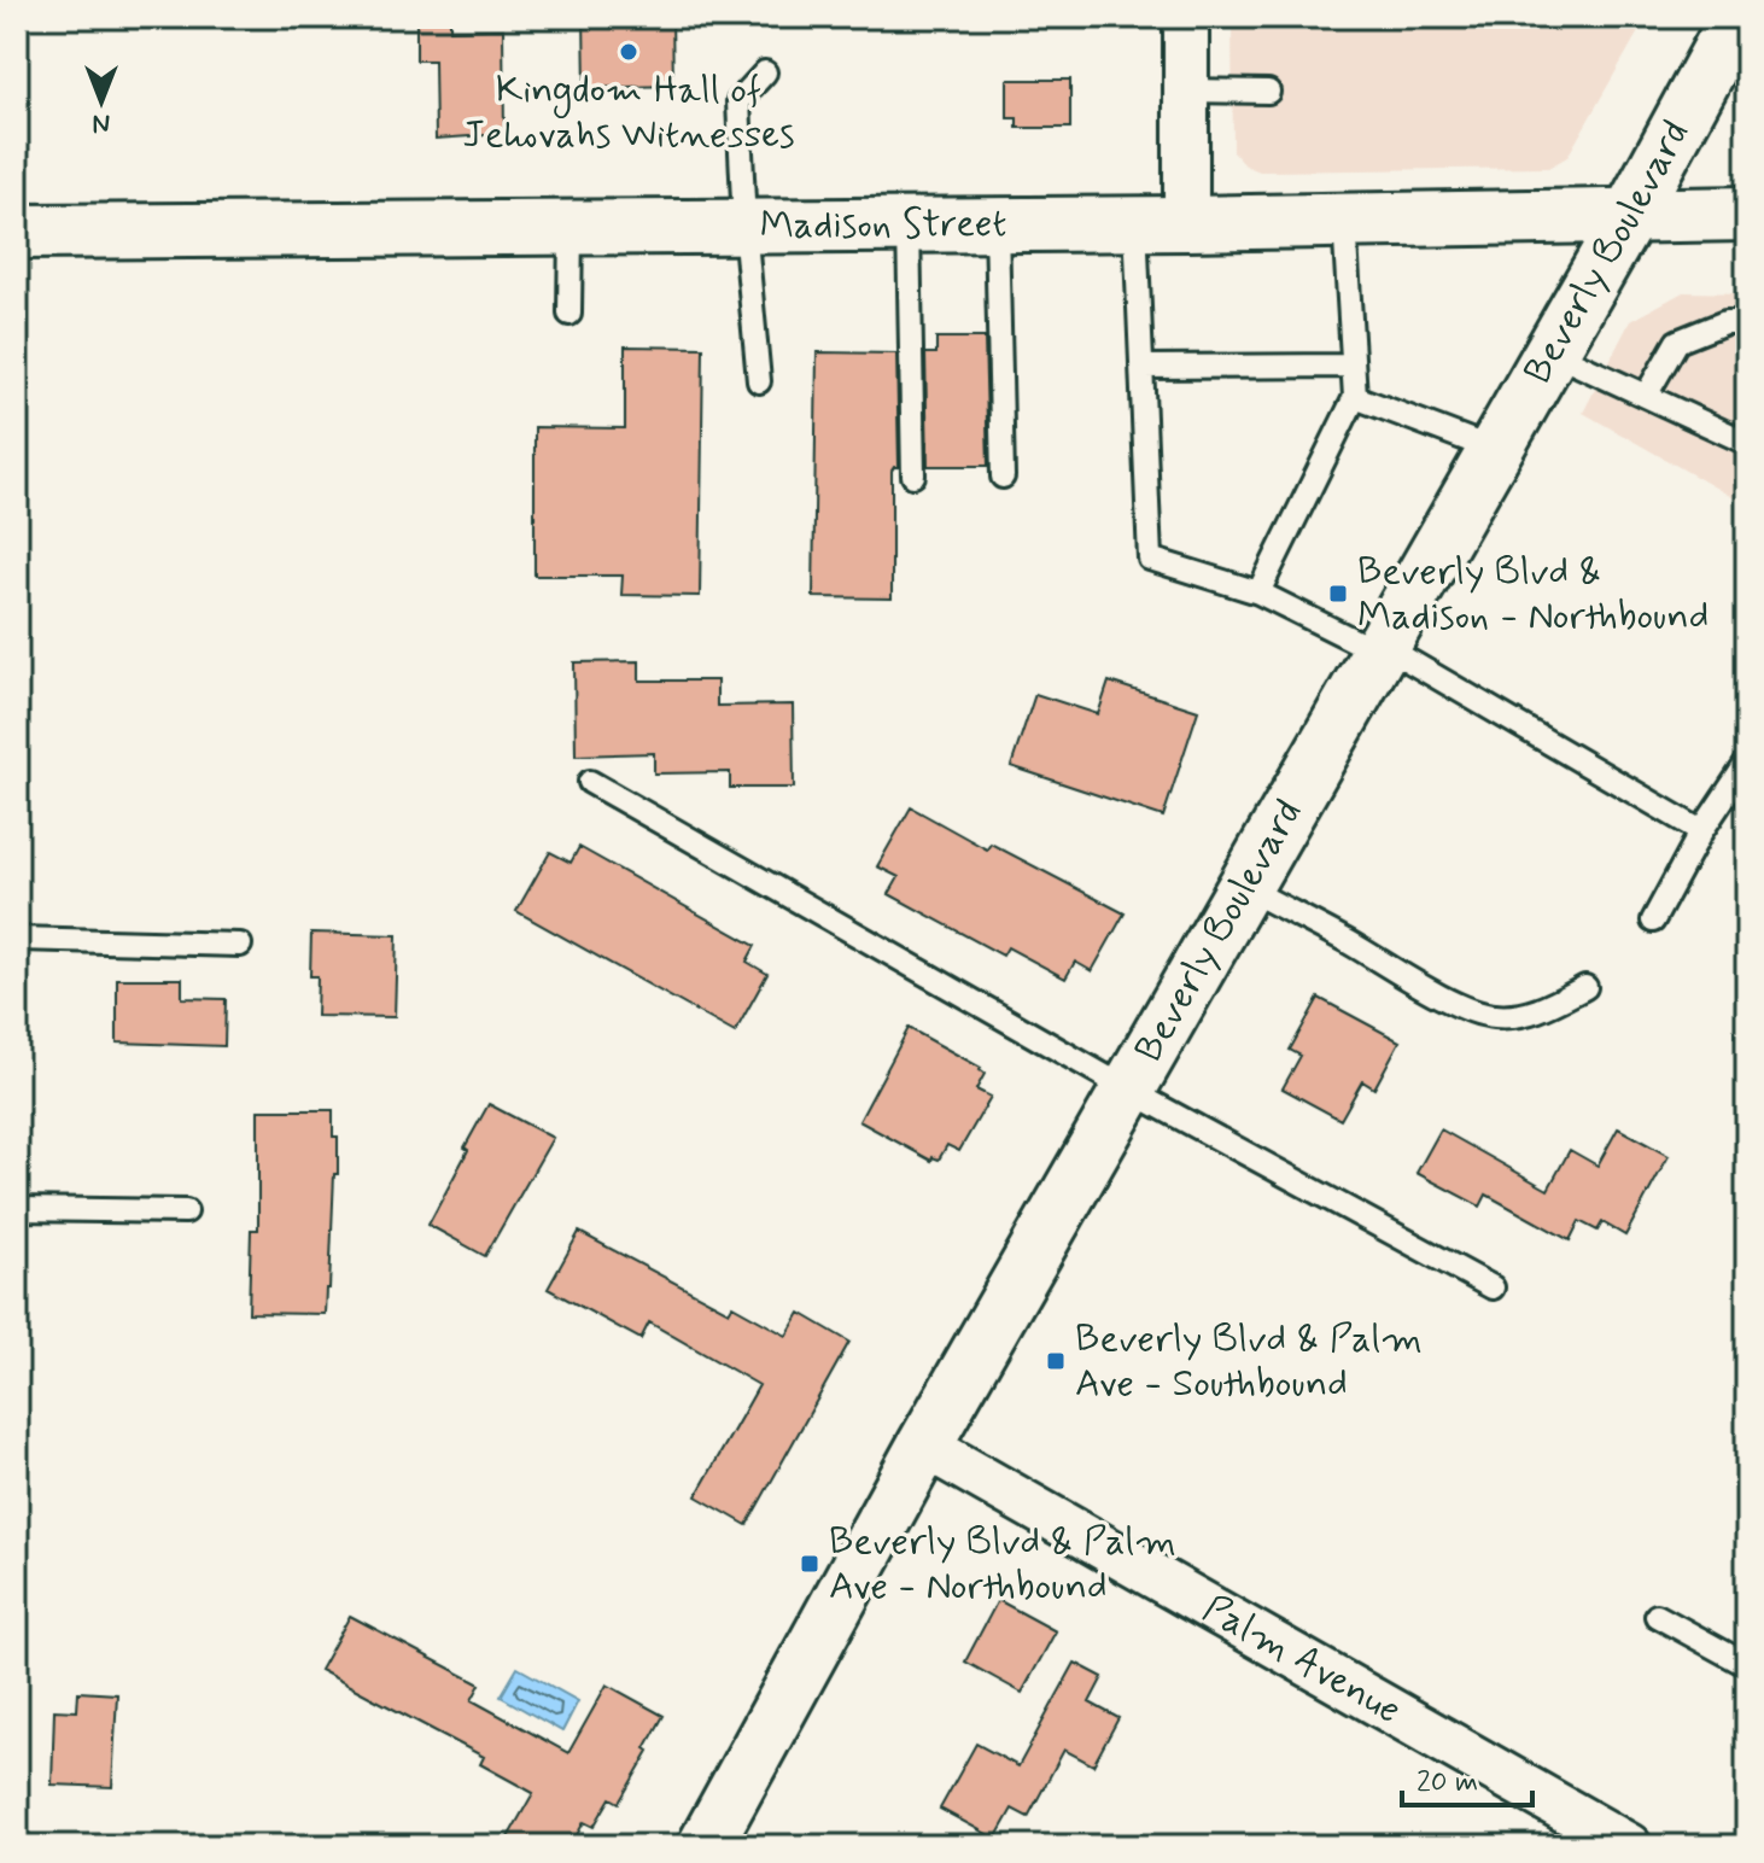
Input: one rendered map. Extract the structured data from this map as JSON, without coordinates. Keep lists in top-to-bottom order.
{
  "streets": {
    "main road": ["Madison Street", "Beverly Boulevard"],
    "street": ["Palm Avenue"]
  },
  "crossings": [
    ["Madison Street", "Beverly Boulevard"],
    ["Beverly Boulevard", "Palm Avenue"]
  ],
  "places": {
    "other": ["Kingdom Hall of Jehovahs Witnesses"],
    "transit": ["Beverly Blvd & Madison - Northbound", "Beverly Blvd & Palm Ave - Southbound", "Beverly Blvd & Palm Ave - Northbound"]
  },
  "scale_bar": "20 m",
  "north": "bottom"
}
